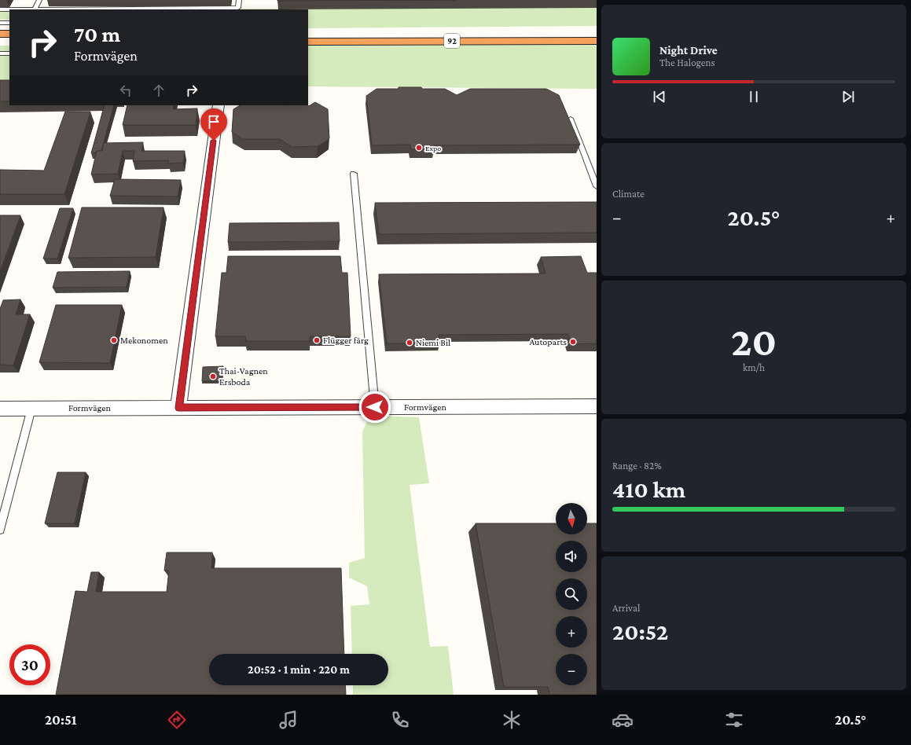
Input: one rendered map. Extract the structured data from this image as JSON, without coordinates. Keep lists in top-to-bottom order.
{
  "streets": {
    "highway": ["92"],
    "street": ["Formvägen"]
  },
  "places": [
    "Expo",
    "Mekonomen",
    "Flügger färg",
    "Autoparts",
    "Niemi Bil",
    "Thai-Vagnen Ersboda"
  ],
  "north": "bottom",
  "page": {
    "turn": ["70 m", "Formvägen"],
    "song": ["Night Drive", "The Halogens"],
    "tile": [
      "Climate",
      ["20", "km/h"],
      ["Range · 82%", "410 km"],
      ["Arrival", "20:52"]
    ],
    "heat": ["−", "20.5°", "+"],
    "map_buttons": ["+", "−"],
    "limit": "30",
    "trip": "20:52 · 1 min · 220 m",
    "tabs": ["20:51", "20.5°"]
  }
}
